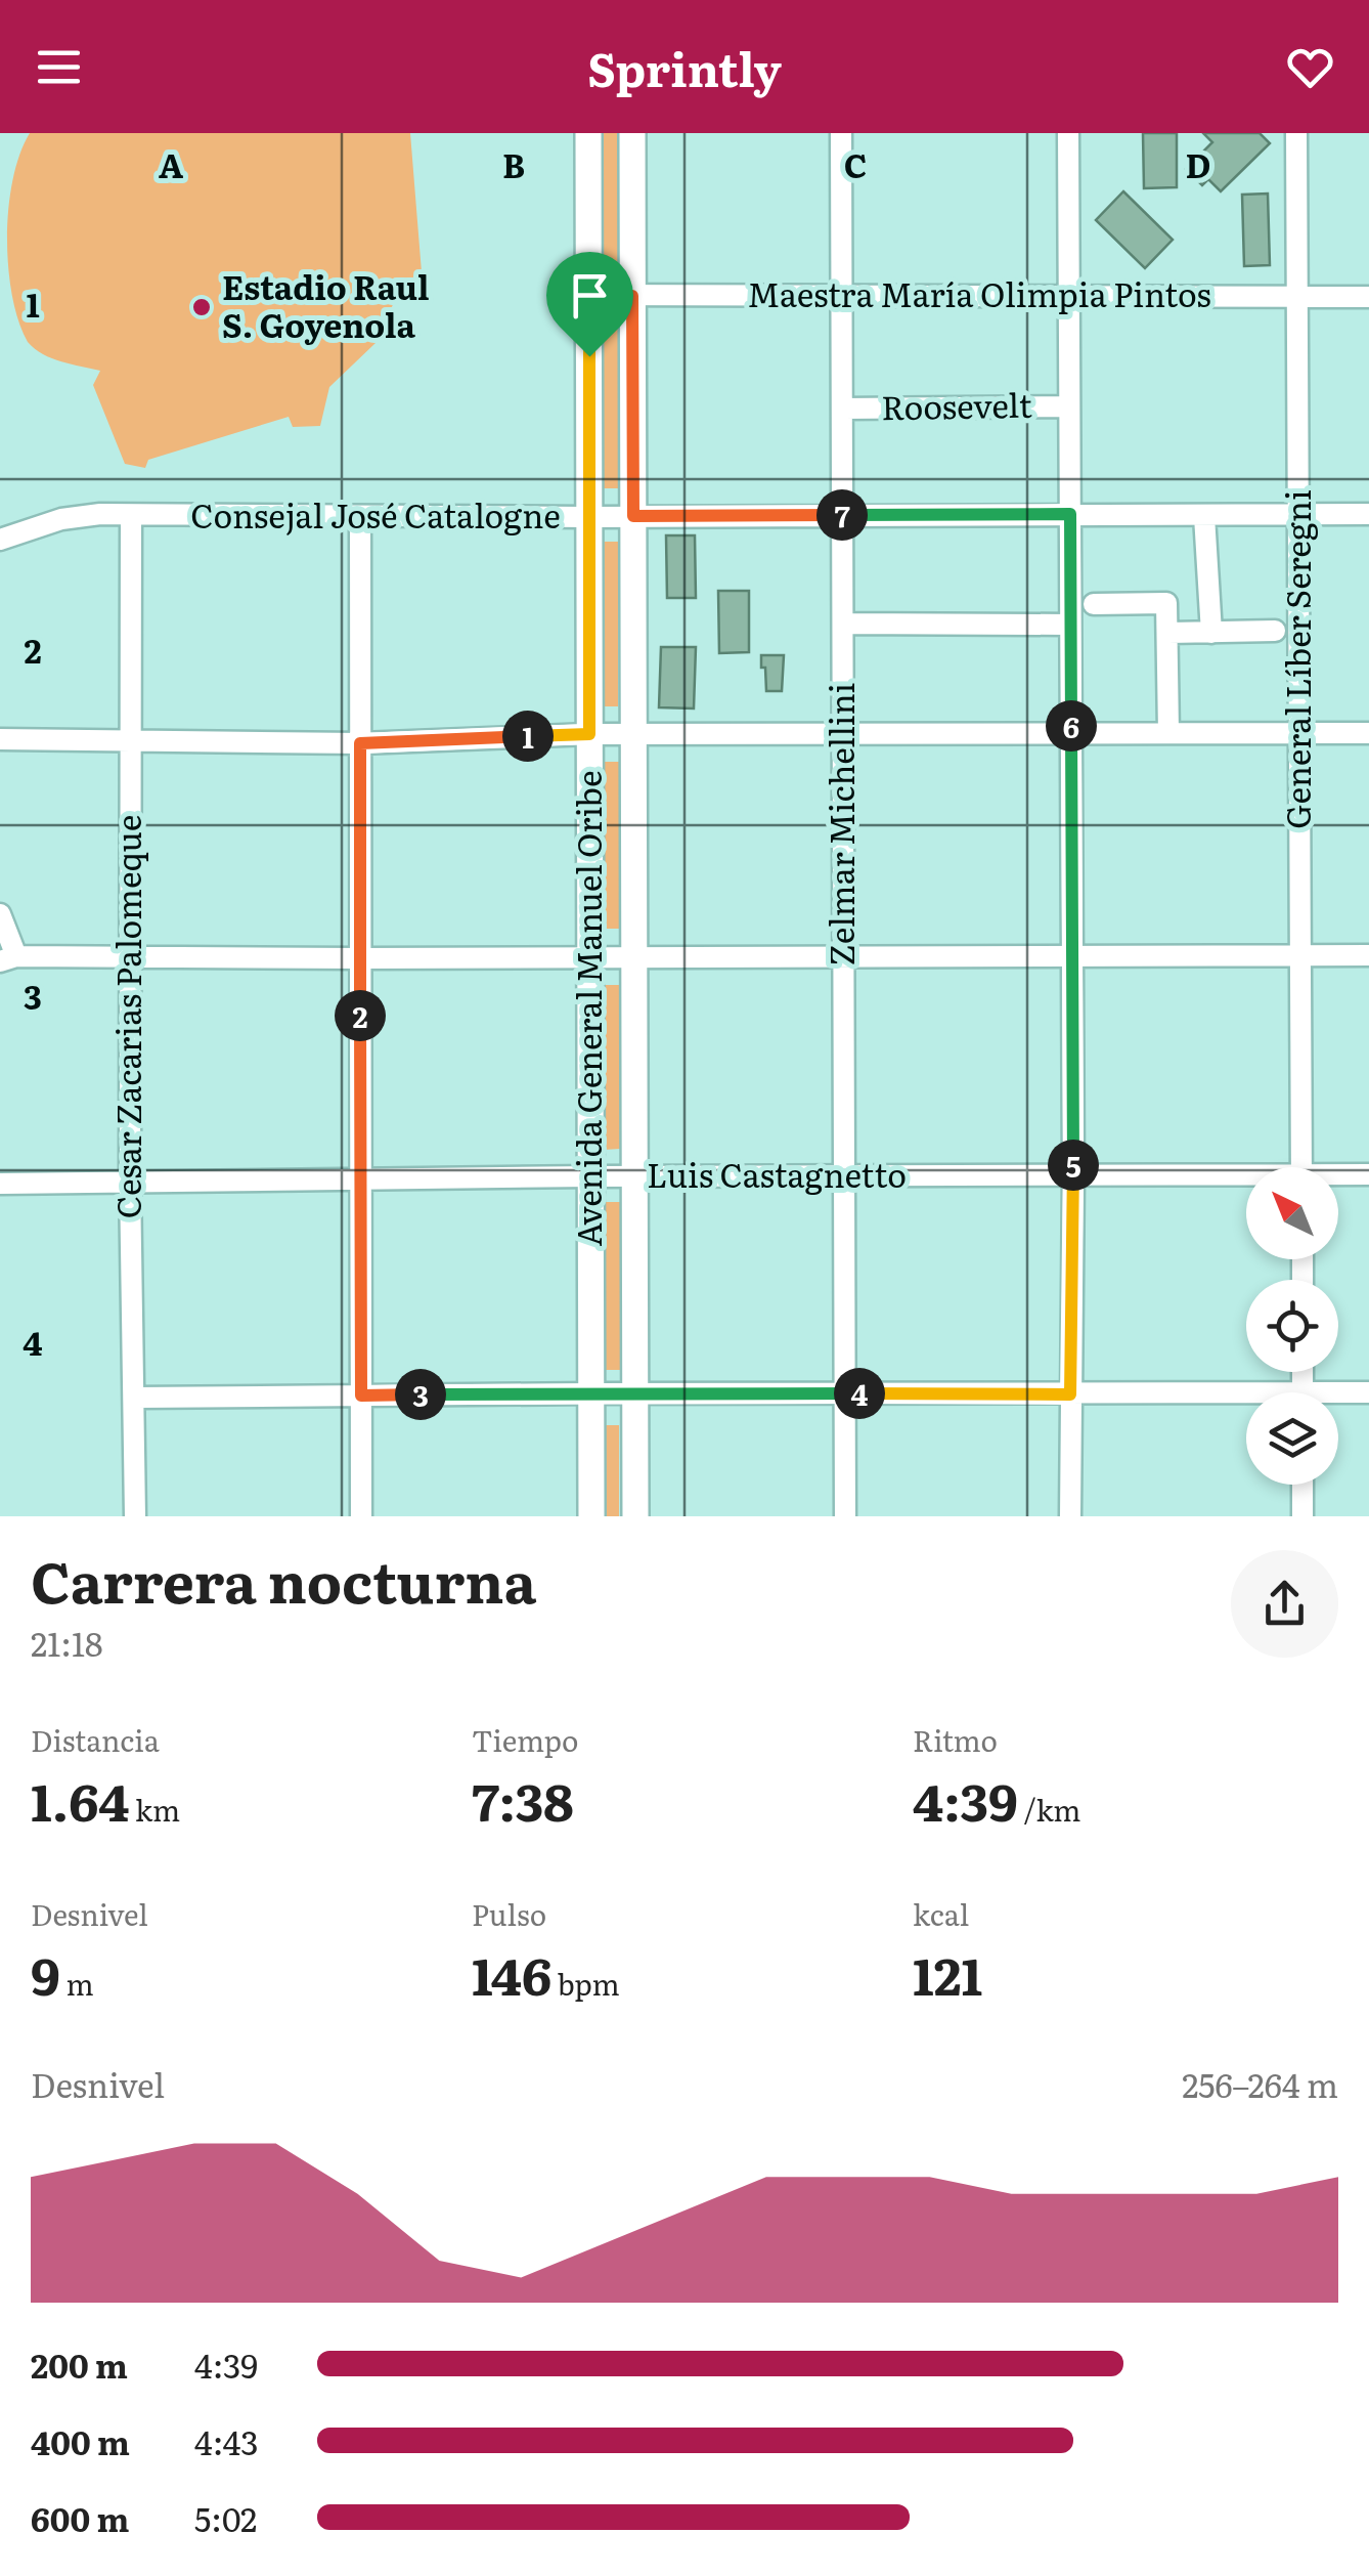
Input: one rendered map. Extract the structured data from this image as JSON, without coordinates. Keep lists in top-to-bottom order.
{
  "streets": {
    "main road": ["Avenida General Manuel Oribe"],
    "street": [
      "Maestra María Olimpia Pintos",
      "Roosevelt",
      "Consejal José Catalogne",
      "General Líber Seregni",
      "Zelmar Michellini",
      "Cesar Zacarias Palomeque",
      "Luis Castagnetto"
    ]
  },
  "crossings": [
    ["Maestra María Olimpia Pintos", "General Líber Seregni"],
    ["Maestra María Olimpia Pintos", "Zelmar Michellini"],
    ["Maestra María Olimpia Pintos", "Avenida General Manuel Oribe"],
    ["Roosevelt", "Zelmar Michellini"],
    ["Consejal José Catalogne", "General Líber Seregni"],
    ["Consejal José Catalogne", "Zelmar Michellini"],
    ["Consejal José Catalogne", "Avenida General Manuel Oribe"],
    ["Consejal José Catalogne", "Cesar Zacarias Palomeque"],
    ["Zelmar Michellini", "Luis Castagnetto"],
    ["Avenida General Manuel Oribe", "Luis Castagnetto"],
    ["Cesar Zacarias Palomeque", "Luis Castagnetto"]
  ],
  "places": ["Estadio Raul S. Goyenola"],
  "north": "top left",
  "page": {
    "header": "Sprintly",
    "pins": [
      "7",
      "6",
      "1",
      "2",
      "5",
      "4",
      "3"
    ],
    "heading": ["Carrera nocturna", "21:18"],
    "stats": [
      ["Distancia", "1.64 km"],
      ["Tiempo", "7:38"],
      ["Ritmo", "4:39 /km"],
      ["Desnivel", "9 m"],
      ["Pulso", "146 bpm"],
      ["kcal", "121"]
    ],
    "chart": ["Desnivel", "256–264 m"],
    "list": [
      {
        "name": "200 m",
        "note": "4:39"
      },
      {
        "name": "400 m",
        "note": "4:43"
      },
      {
        "name": "600 m",
        "note": "5:02"
      }
    ]
  },
  "grid": {
    "columns": [
      "A",
      "B",
      "C",
      "D"
    ],
    "rows": [
      "1",
      "2",
      "3",
      "4"
    ]
  }
}
